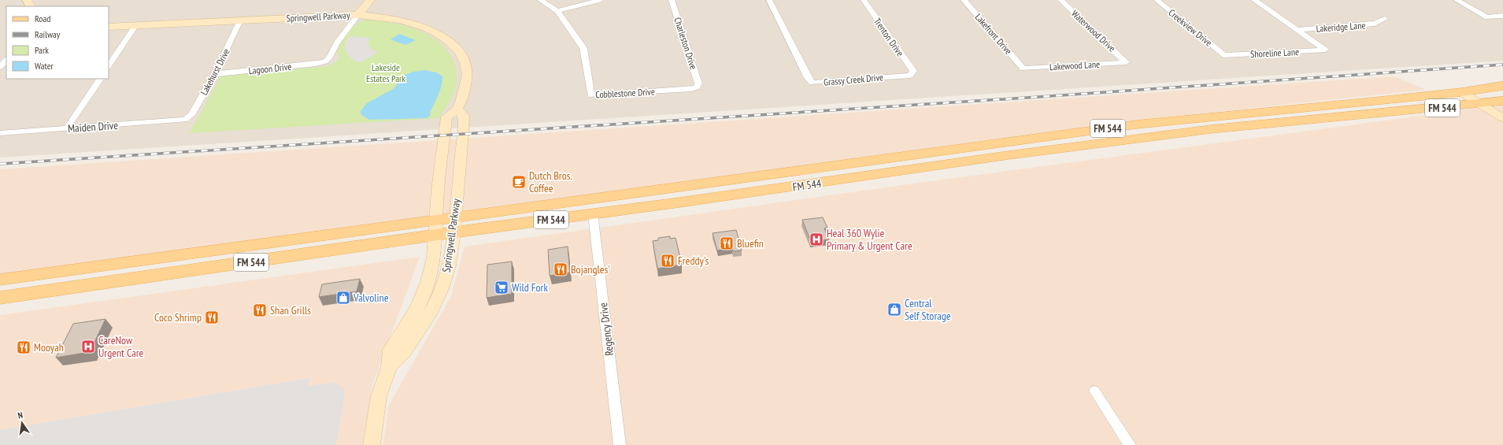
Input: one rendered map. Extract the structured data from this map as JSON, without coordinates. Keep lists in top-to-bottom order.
{
  "streets": {
    "main road": ["FM 544"],
    "street": [
      "Springwell Parkway",
      "Lakeridge Lane",
      "Creekview Drive",
      "Waterwood Drive",
      "Lakefront Drive",
      "Trenton Drive",
      "Charleston Drive",
      "Shoreline Lane",
      "Lakewood Lane",
      "Lagoon Drive",
      "Lakehurst Drive",
      "Grassy Creek Drive",
      "Cobblestone Drive",
      "Maiden Drive",
      "Regency Drive"
    ]
  },
  "crossings": [
    ["Springwell Parkway", "Lagoon Drive"],
    ["Springwell Parkway", "Lakehurst Drive"],
    ["Springwell Parkway", "FM 544"],
    ["Lakeridge Lane", "Shoreline Lane"],
    ["Creekview Drive", "Shoreline Lane"],
    ["Waterwood Drive", "Lakewood Lane"],
    ["Lakefront Drive", "Lakewood Lane"],
    ["Trenton Drive", "Grassy Creek Drive"],
    ["Charleston Drive", "Cobblestone Drive"],
    ["Lagoon Drive", "Lakehurst Drive"],
    ["Lakehurst Drive", "Maiden Drive"],
    ["FM 544", "Regency Drive"]
  ],
  "parks": ["Lakeside Estates Park"],
  "places": {
    "cafe": ["Dutch Bros. Coffee"],
    "hospital": ["Heal 360 Wylie Primary & Urgent Care", "CareNow Urgent Care"],
    "restaurant": [
      "Bluefin",
      "Freddy's",
      "Bojangles'",
      "Shan Grills",
      "Coco Shrimp",
      "Mooyah"
    ],
    "supermarket": ["Wild Fork"],
    "shop": ["Valvoline", "Central Self Storage"]
  },
  "legend": [
    "Road",
    "Railway",
    "Park",
    "Water"
  ],
  "north": "top"
}
